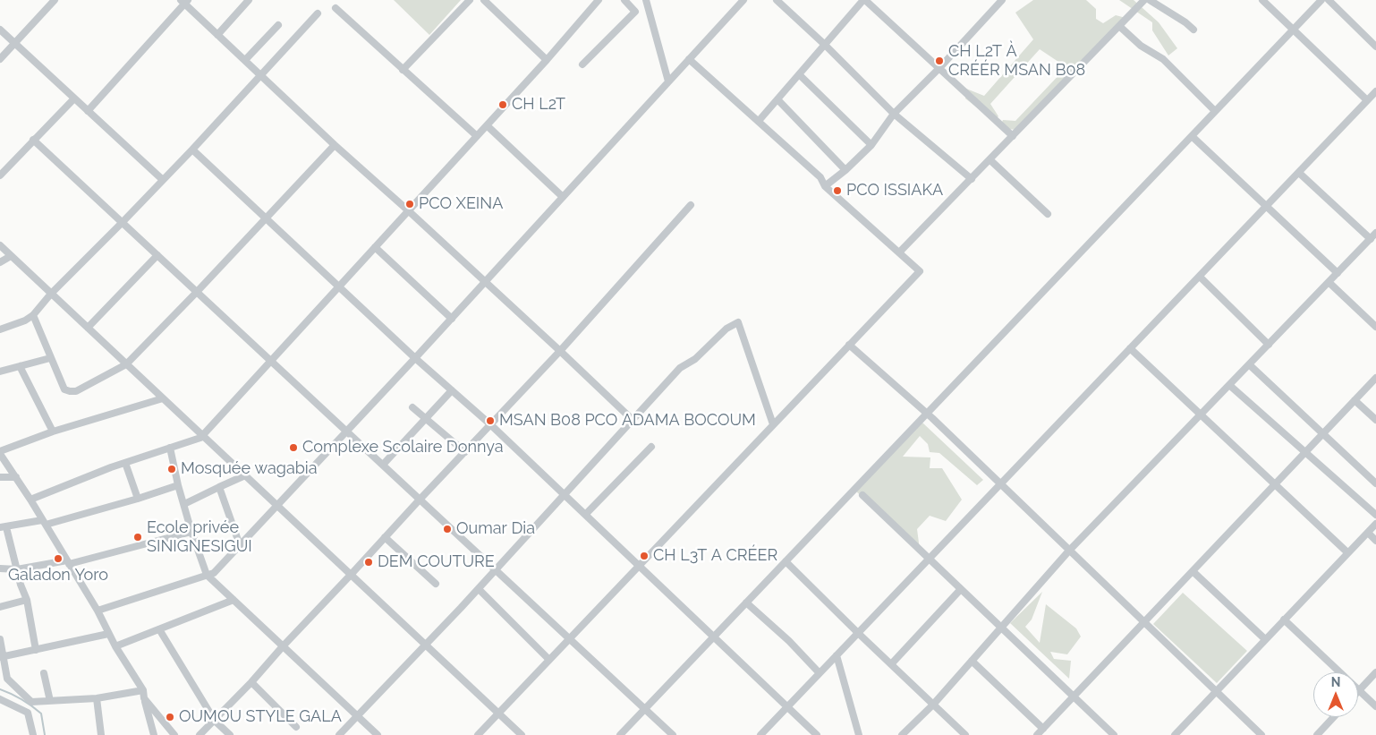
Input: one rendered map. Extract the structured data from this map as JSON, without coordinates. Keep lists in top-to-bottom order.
{
  "places": [
    "CH L2T À CRÉÉR MSAN B08",
    "CH L2T",
    "PCO ISSIAKA",
    "PCO XEINA",
    "MSAN B08 PCO ADAMA BOCOUM",
    "Complexe Scolaire Donnya",
    "Mosquée wagabia",
    "Oumar Dia",
    "Ecole privée SINIGNESIGUI",
    "CH L3T A CRÉER",
    "Galadon Yoro",
    "DEM COUTURE",
    "OUMOU STYLE GALA"
  ],
  "north": "top"
}
